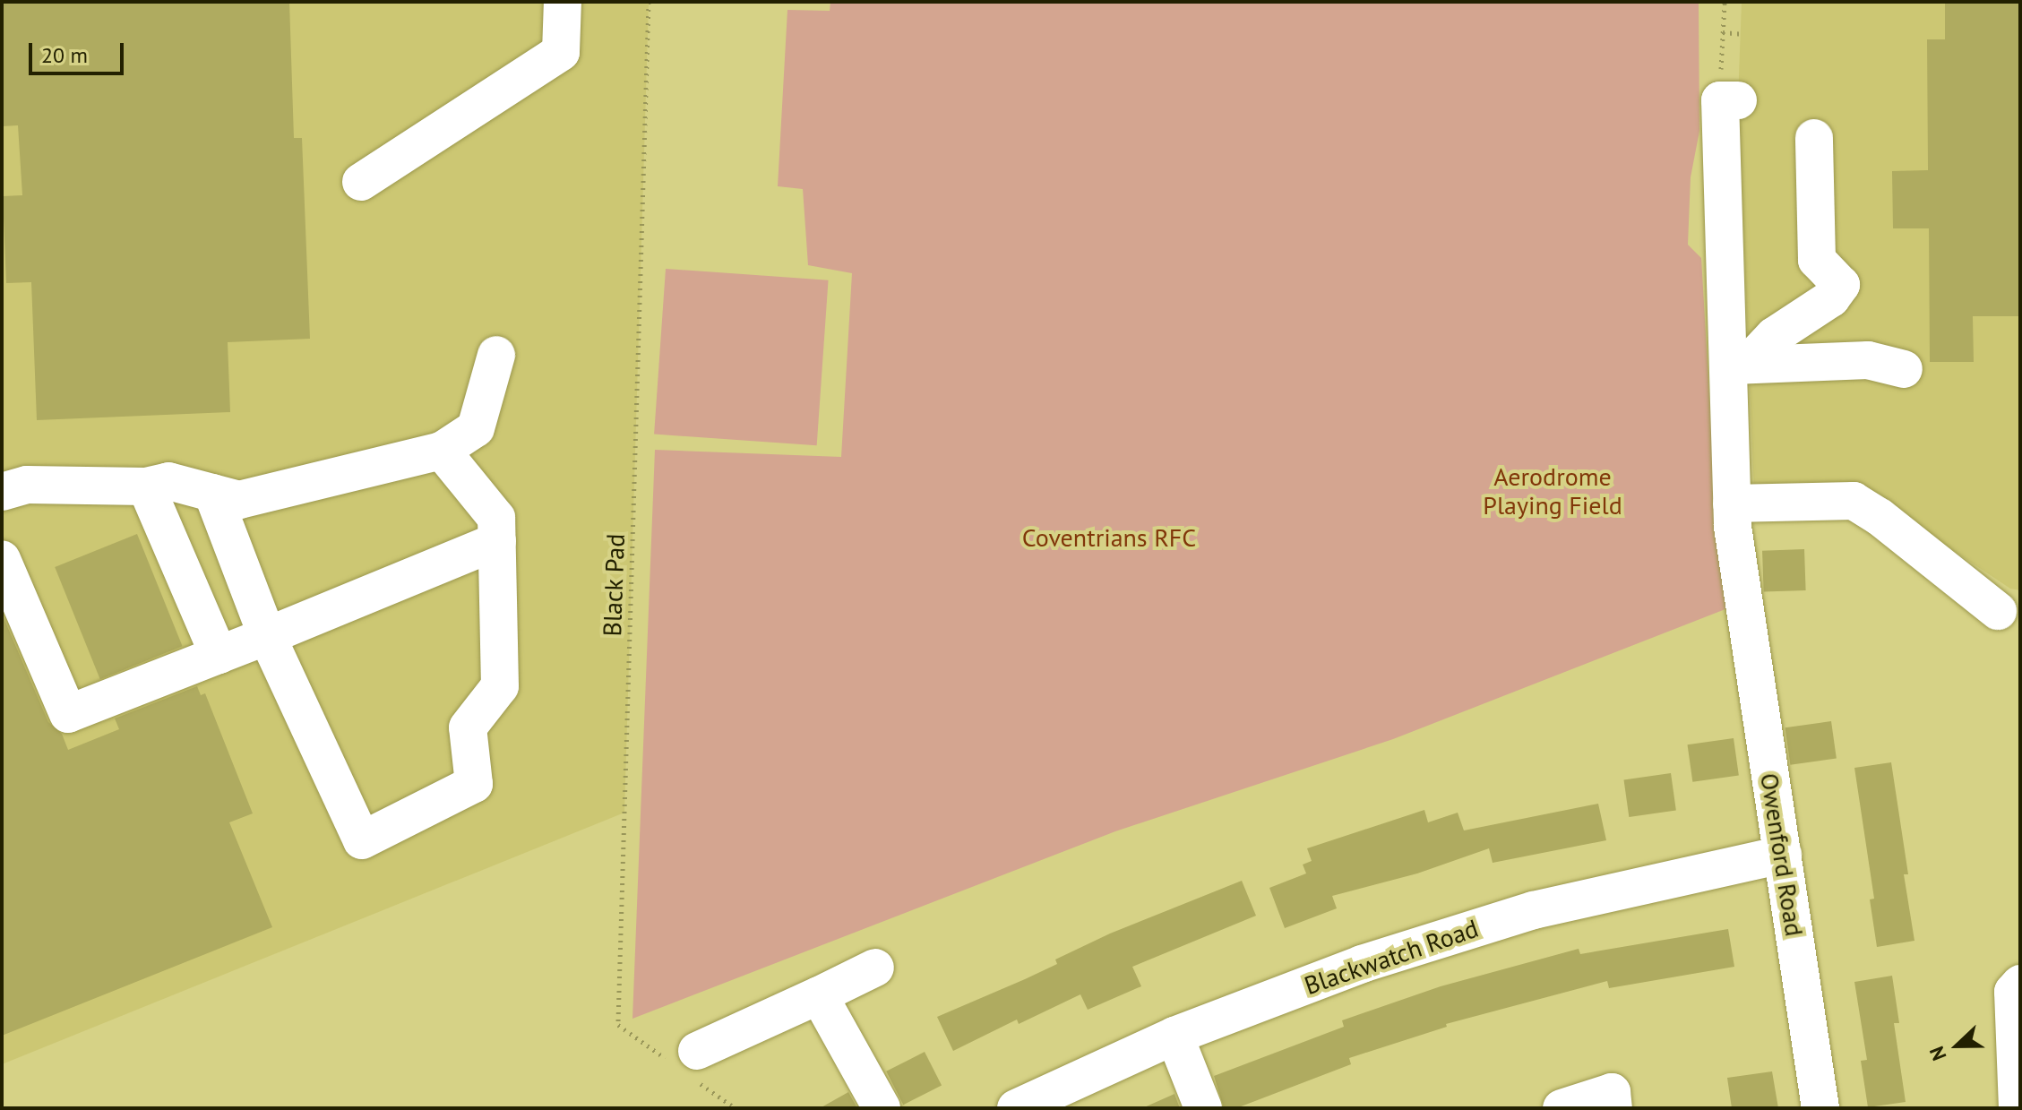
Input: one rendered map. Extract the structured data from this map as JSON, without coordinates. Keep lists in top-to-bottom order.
{
  "streets": {
    "street": ["Owenford Road", "Blackwatch Road"],
    "path": ["Black Pad"]
  },
  "crossings": [
    ["Owenford Road", "Blackwatch Road"]
  ],
  "parks": ["Aerodrome Playing Field", "Coventrians RFC"],
  "scale_bar": "20 m",
  "north": "left"
}
